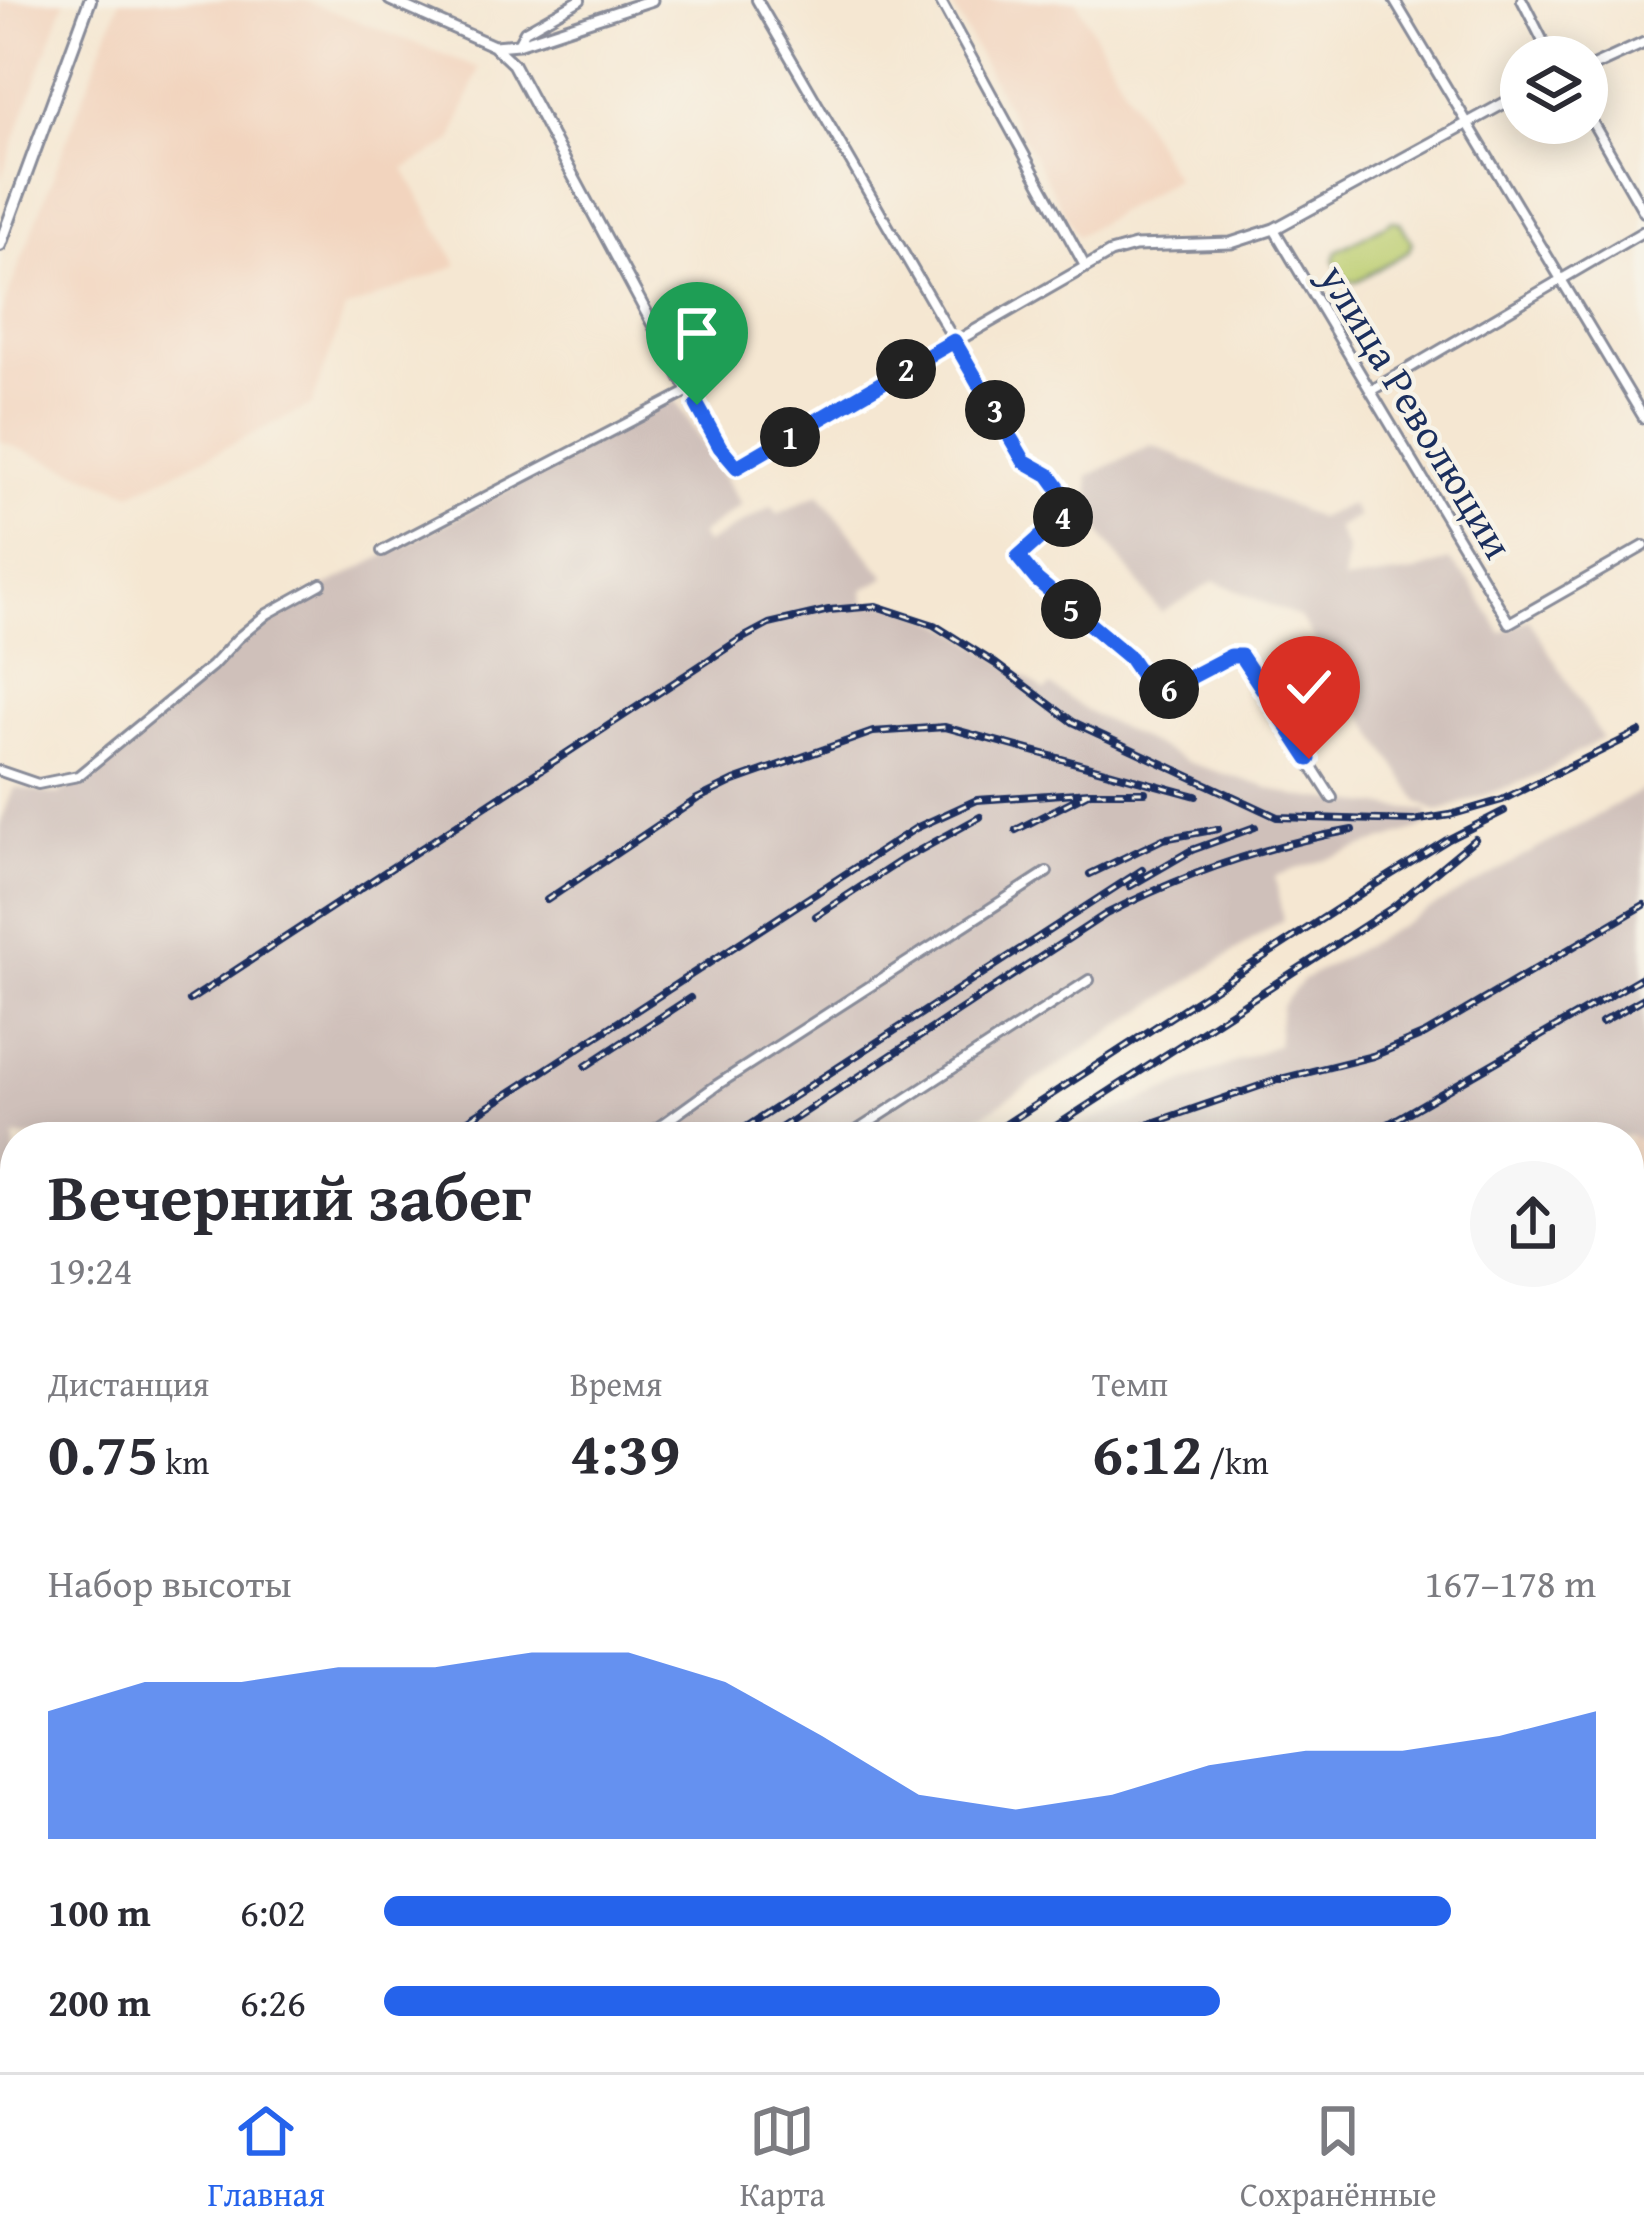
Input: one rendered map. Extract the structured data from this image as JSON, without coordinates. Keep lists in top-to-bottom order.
{
  "streets": {
    "street": ["улица Революции"]
  },
  "page": {
    "pins": [
      "2",
      "3",
      "1",
      "4",
      "5",
      "6"
    ],
    "heading": ["Вечерний забег", "19:24"],
    "stats": [
      ["Дистанция", "0.75 km"],
      ["Время", "4:39"],
      ["Темп", "6:12 /km"]
    ],
    "chart": ["Набор высоты", "167–178 m"],
    "list": [
      {
        "name": "100 m",
        "note": "6:02"
      },
      {
        "name": "200 m",
        "note": "6:26"
      }
    ],
    "tabs": ["Главная", "Карта", "Сохранённые"]
  }
}
